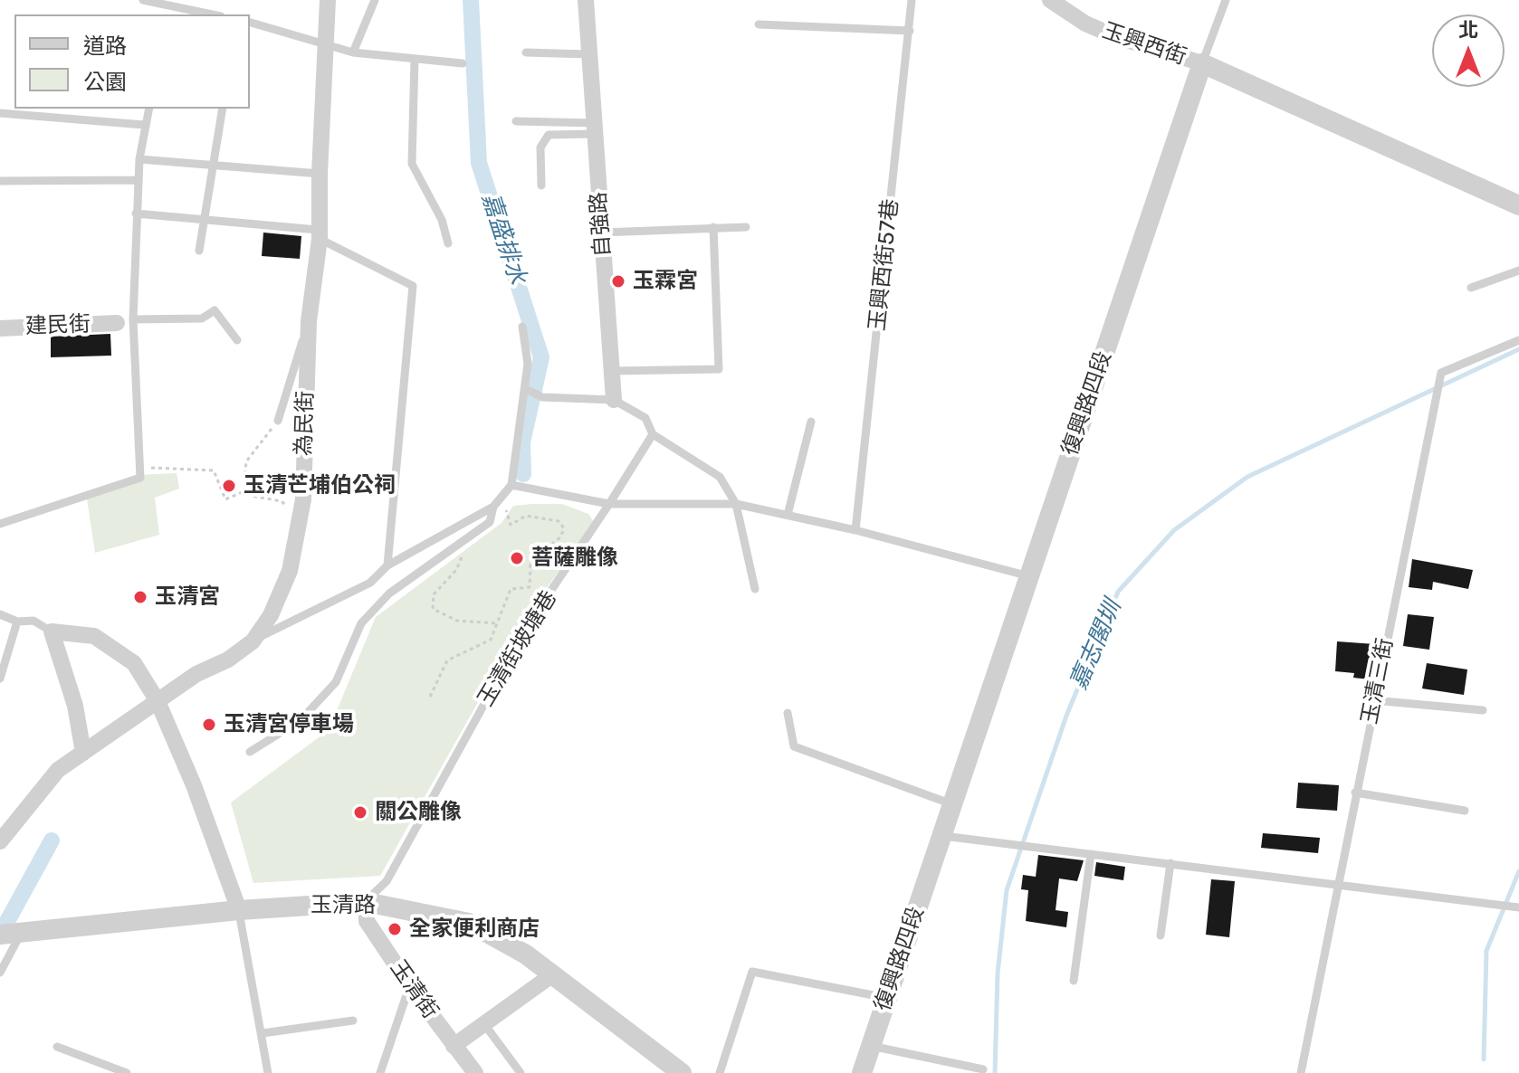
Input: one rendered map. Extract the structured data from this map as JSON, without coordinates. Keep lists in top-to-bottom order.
{
  "streets": {
    "street": [
      "玉興西街",
      "自強路",
      "建民街",
      "復興路四段",
      "為民街",
      "玉清路",
      "玉清街"
    ],
    "lane": ["玉興西街57巷", "玉清街坡塘巷", "玉清三街"]
  },
  "crossings": [
    ["玉興西街", "復興路四段"],
    ["玉清街坡塘巷", "玉清路"],
    ["玉清街坡塘巷", "玉清街"],
    ["玉清路", "玉清街"]
  ],
  "water": ["嘉盛排水", "嘉志閣圳"],
  "places": [
    "玉霖宮",
    "玉清芒埔伯公祠",
    "菩薩雕像",
    "玉清宮",
    "玉清宮停車場",
    "關公雕像",
    "全家便利商店"
  ],
  "legend": ["道路", "公園"],
  "north": "top"
}
